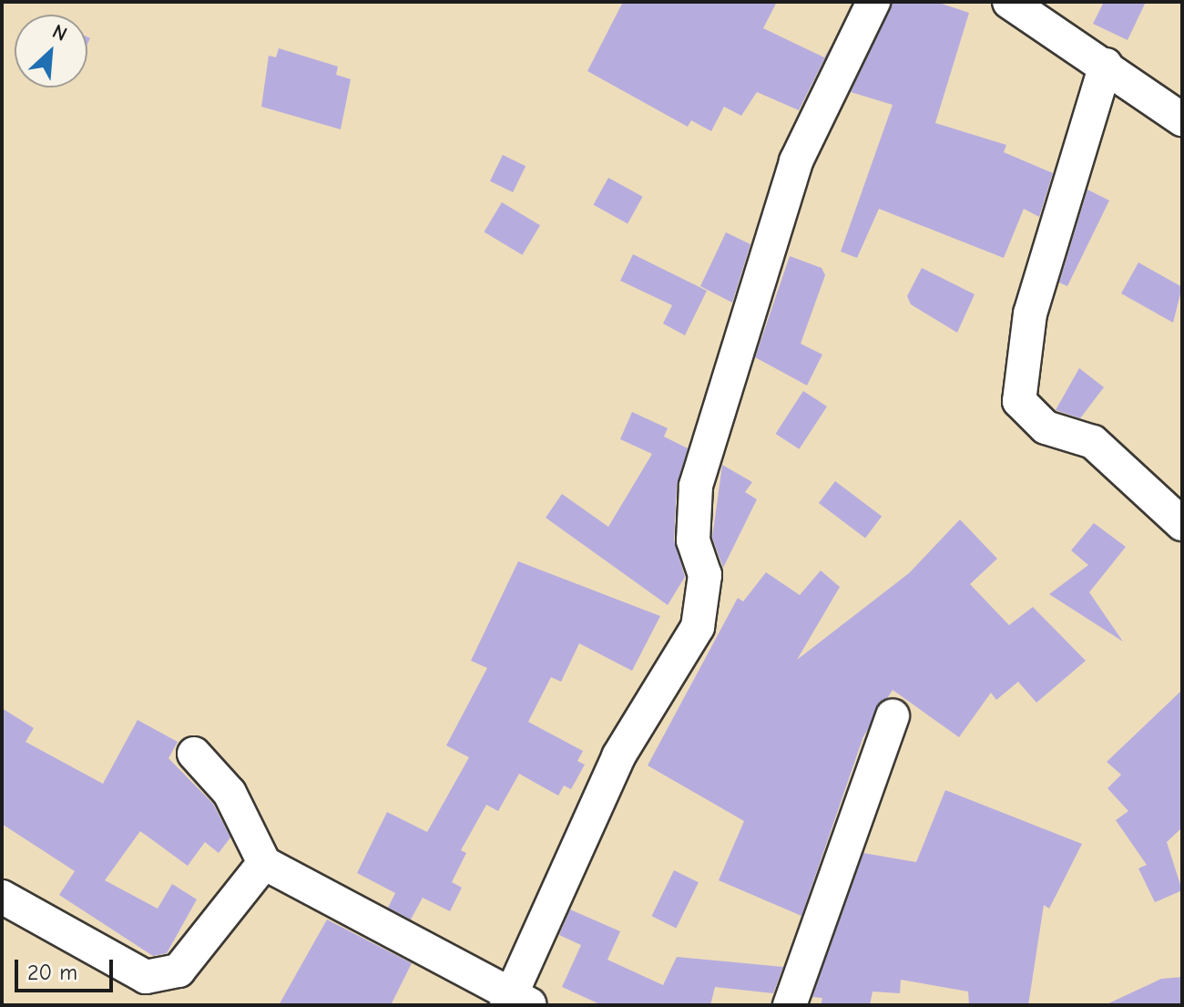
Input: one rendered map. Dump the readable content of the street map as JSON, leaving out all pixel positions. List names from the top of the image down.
{
  "scale_bar": "20 m",
  "north": "top right"
}
